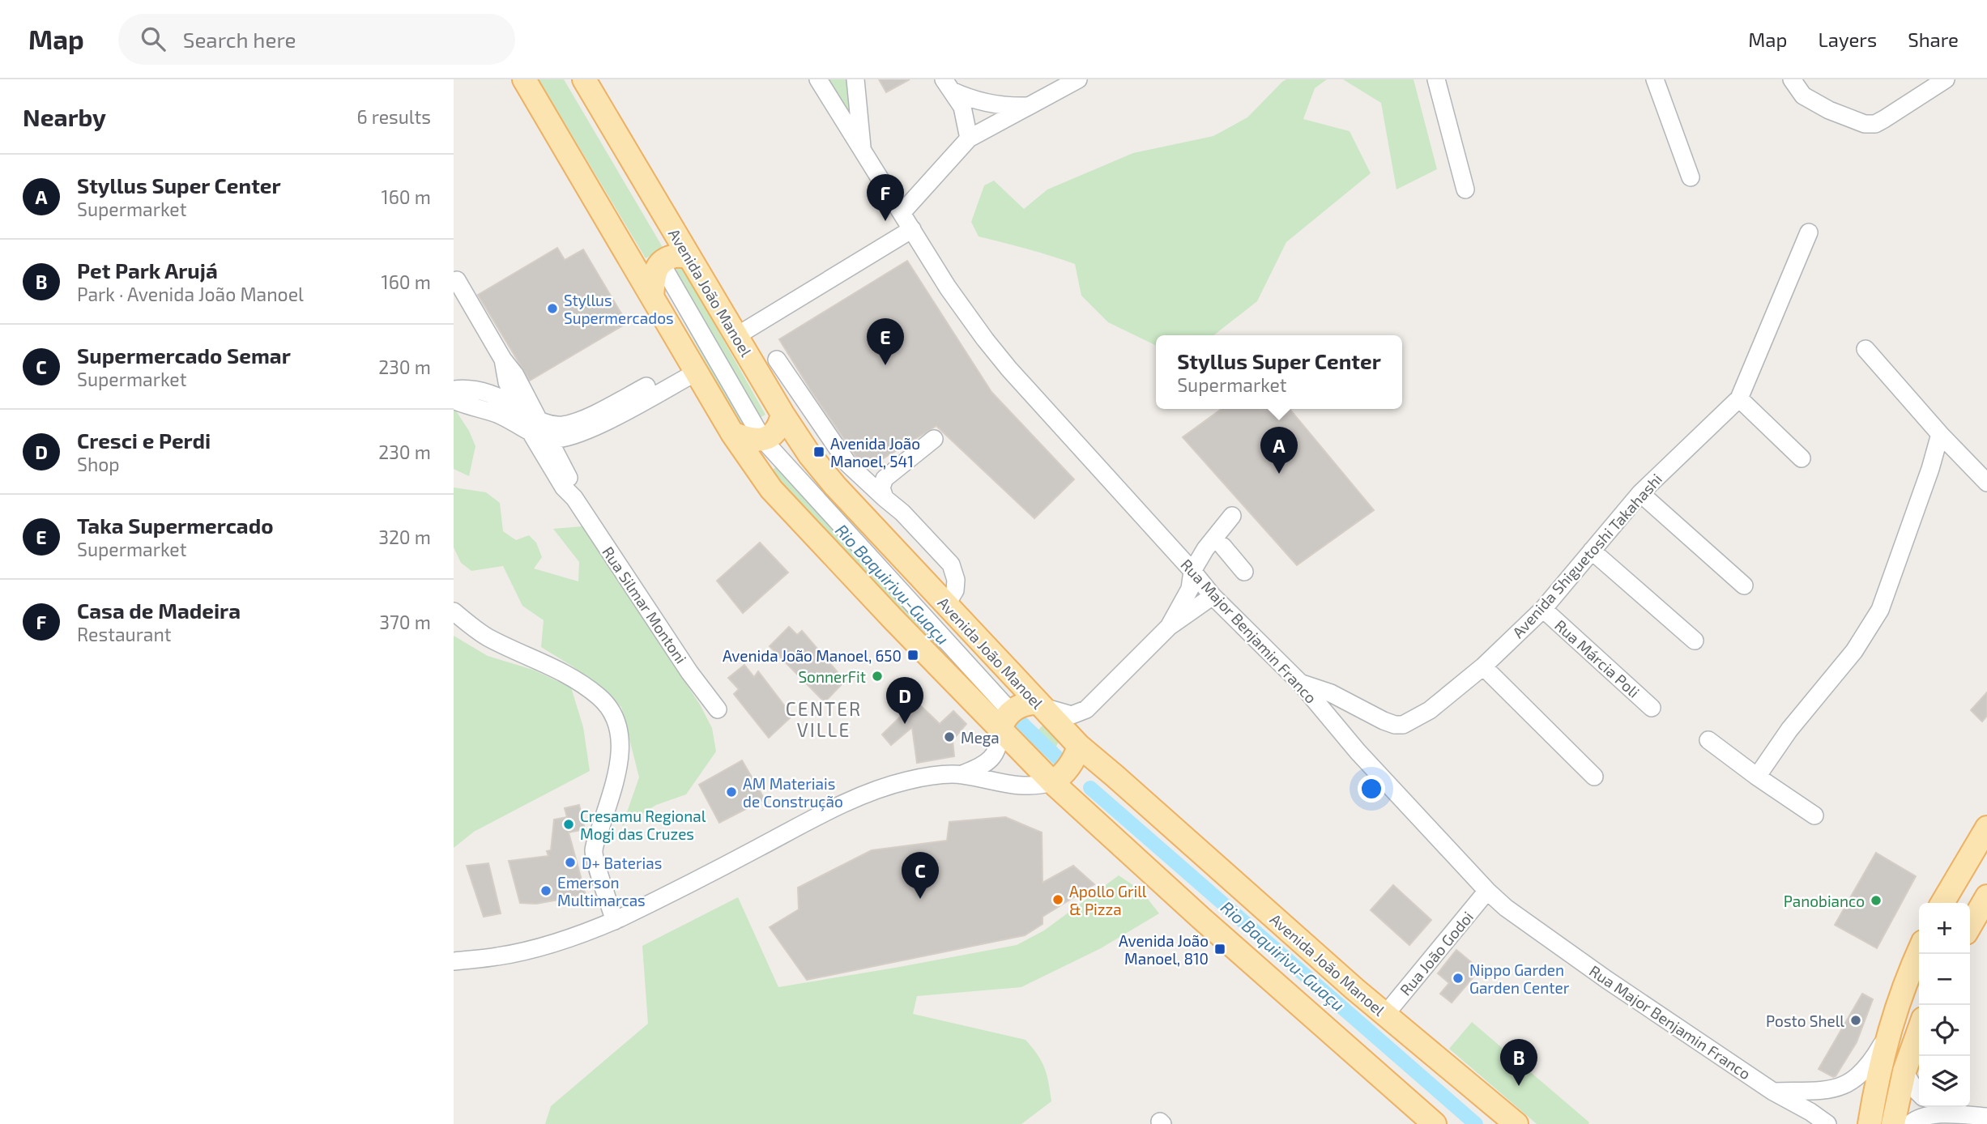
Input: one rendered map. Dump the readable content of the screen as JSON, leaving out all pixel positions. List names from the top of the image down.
{
  "streets": {
    "main road": ["Avenida João Manoel"],
    "street": [
      "Avenida Shiguetoshi Takahashi",
      "Rua Silmar Montoni",
      "Rua Major Benjamin Franco",
      "Rua Márcia Poli",
      "Rua João Godoi"
    ]
  },
  "crossings": [
    ["Avenida João Manoel", "Rua João Godoi"],
    ["Avenida Shiguetoshi Takahashi", "Rua Major Benjamin Franco"],
    ["Avenida Shiguetoshi Takahashi", "Rua Márcia Poli"],
    ["Rua Major Benjamin Franco", "Rua João Godoi"]
  ],
  "districts": ["CENTER VILLE"],
  "water": ["Rio Baquirivu-Guaçu"],
  "places": {
    "other": [
      "Styllus Supermercados",
      "SonnerFit",
      "Mega",
      "AM Materiais de Construção",
      "Cresamu Regional Mogi das Cruzes",
      "D+ Baterias",
      "Emerson Multimarcas",
      "Apollo Grill & Pizza",
      "Panobianco",
      "Nippo Garden Garden Center",
      "Posto Shell"
    ],
    "transit": ["Avenida João Manoel, 541", "Avenida João Manoel, 650", "Avenida João Manoel, 810"]
  },
  "page": {
    "header": "Map",
    "search": "Search here",
    "nav": ["Map", "Layers", "Share"],
    "heading": ["Nearby", "6 results"],
    "list": [
      {
        "mark": "A",
        "name": "Styllus Super Center",
        "note": "Supermarket",
        "value": "160 m"
      },
      {
        "mark": "B",
        "name": "Pet Park Arujá",
        "note": "Park · Avenida João Manoel",
        "value": "160 m"
      },
      {
        "mark": "C",
        "name": "Supermercado Semar",
        "note": "Supermarket",
        "value": "230 m"
      },
      {
        "mark": "D",
        "name": "Cresci e Perdi",
        "note": "Shop",
        "value": "230 m"
      },
      {
        "mark": "E",
        "name": "Taka Supermercado",
        "note": "Supermarket",
        "value": "320 m"
      },
      {
        "mark": "F",
        "name": "Casa de Madeira",
        "note": "Restaurant",
        "value": "370 m"
      }
    ],
    "pins": [
      "F",
      "E",
      "A",
      "D",
      "C",
      "B"
    ],
    "popup": ["Styllus Super Center", "Supermarket"],
    "map_buttons": ["+", "−"]
  }
}
